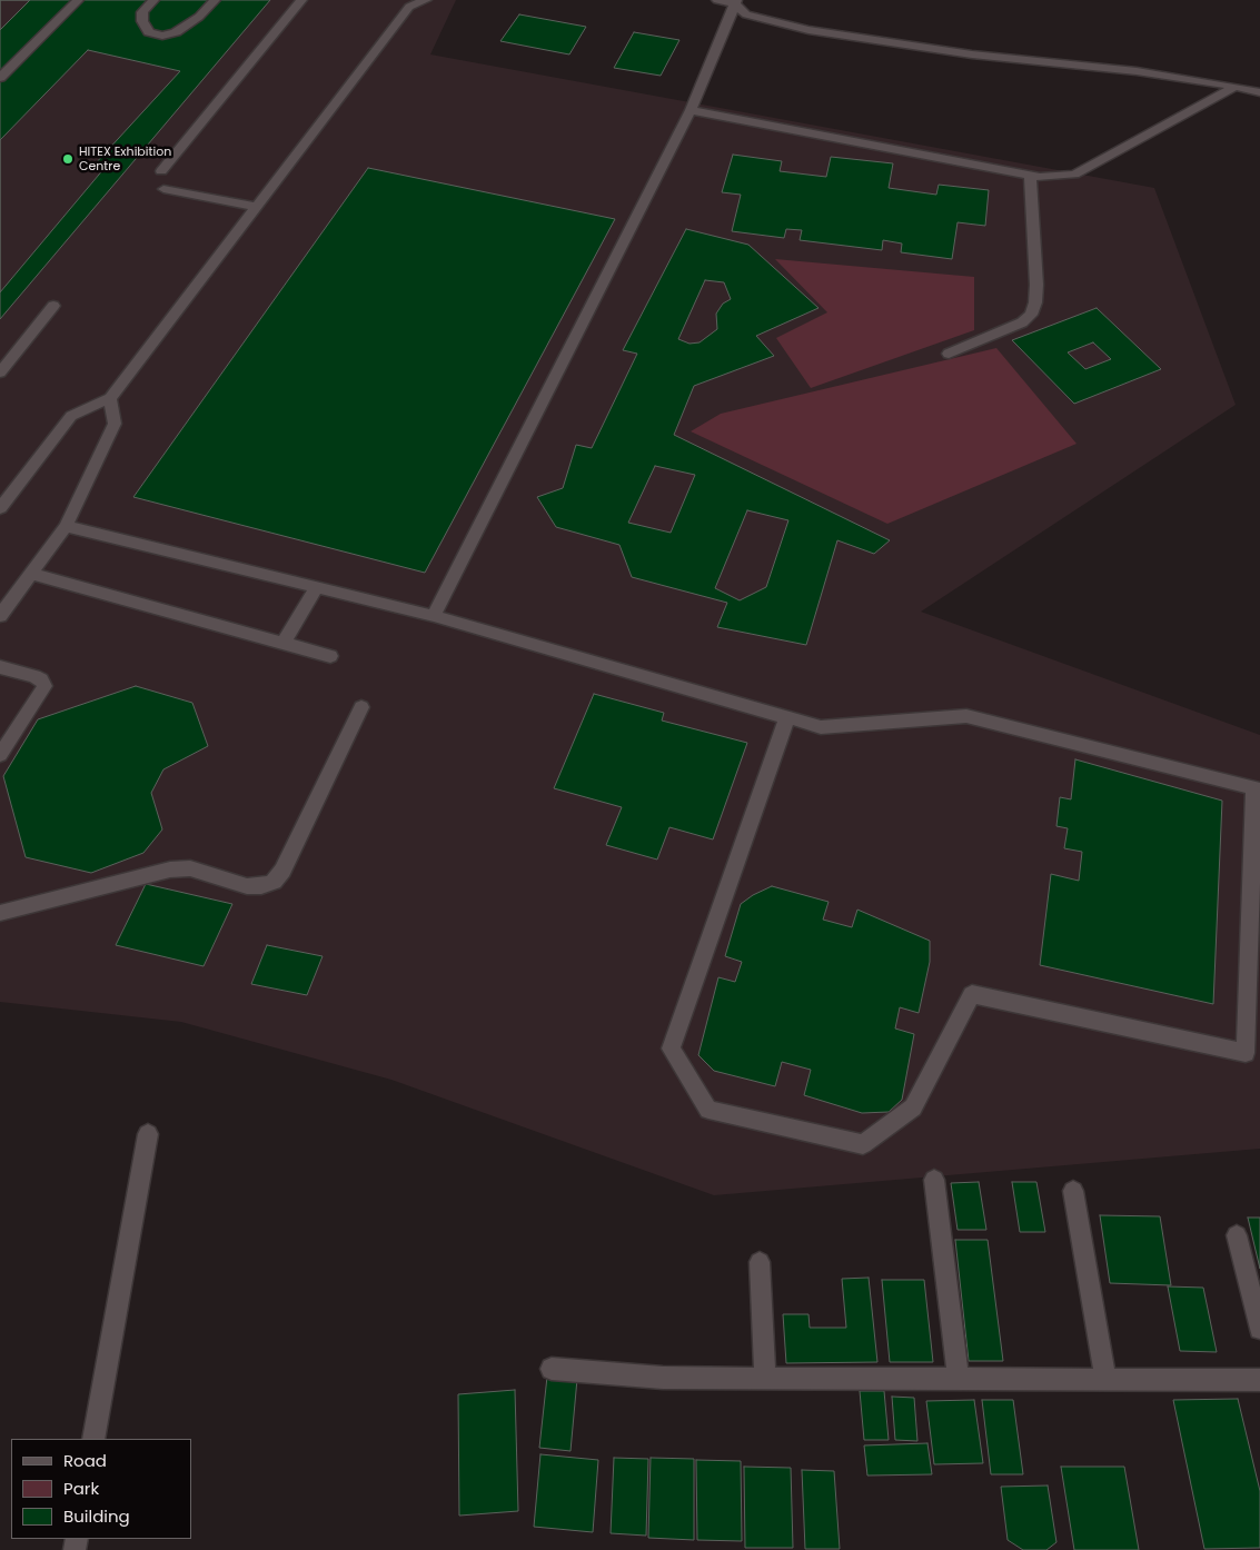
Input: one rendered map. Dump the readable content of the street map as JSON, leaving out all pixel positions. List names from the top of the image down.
{
  "places": ["HITEX Exhibition Centre"],
  "legend": ["Road", "Park", "Building"]
}
